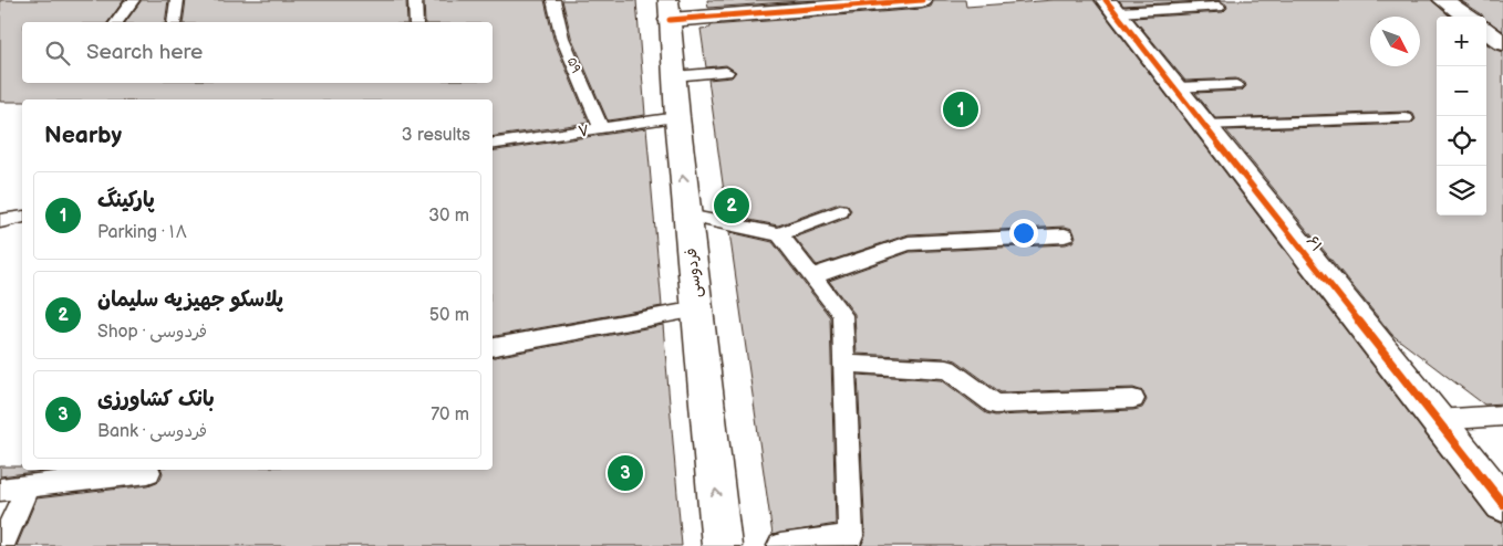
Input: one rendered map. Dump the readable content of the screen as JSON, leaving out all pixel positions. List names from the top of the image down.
{
  "streets": {
    "street": ["۶۱", "فردوسی"],
    "lane": ["۵۹", "۷"]
  },
  "crossings": [
    ["۵۹", "۷"],
    ["۷", "فردوسی"]
  ],
  "one_way": ["فردوسی"],
  "north": "bottom right",
  "page": {
    "map_buttons": ["+", "−"],
    "search": "Search here",
    "pins": ["1", "2", "3"],
    "heading": ["Nearby", "3 results"],
    "list": [
      {
        "mark": "1",
        "name": "پارکینگ",
        "note": "Parking · ۱۸",
        "value": "30 m"
      },
      {
        "mark": "2",
        "name": "پلاسکو جهیزیه سلیمان",
        "note": "Shop · فردوسی",
        "value": "50 m"
      },
      {
        "mark": "3",
        "name": "بانک کشاورزی",
        "note": "Bank · فردوسی",
        "value": "70 m"
      }
    ]
  }
}
